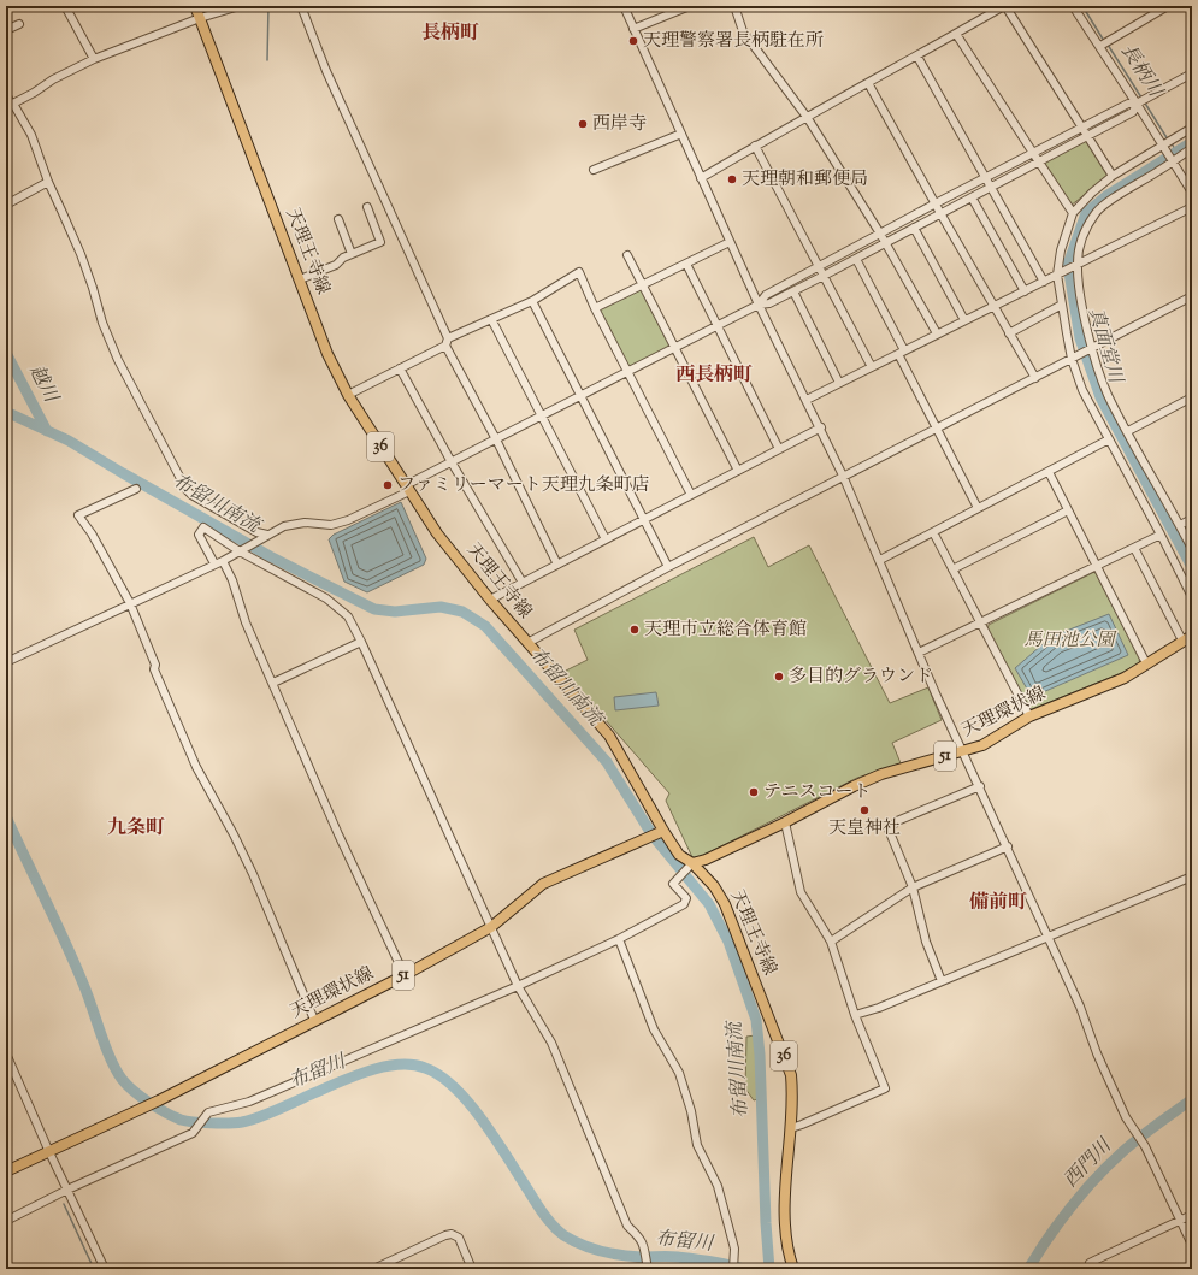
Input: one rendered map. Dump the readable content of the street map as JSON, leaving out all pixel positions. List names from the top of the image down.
{
  "streets": {
    "main road": [
      "天理王寺線",
      "36",
      "天理環状線",
      "51"
    ]
  },
  "crossings": [
    ["天理王寺線", "天理環状線"]
  ],
  "districts": [
    "長柄町",
    "西長柄町",
    "九条町",
    "備前町"
  ],
  "water": [
    "長柄川",
    "真面堂川",
    "越川",
    "布留川南流",
    "布留川",
    "西門川"
  ],
  "parks": ["馬田池公園"],
  "places": [
    "天理警察署長柄駐在所",
    "西岸寺",
    "天理朝和郵便局",
    "ファミリーマート天理九条町店",
    "天理市立総合体育館",
    "多目的グラウンド",
    "テニスコート",
    "天皇神社"
  ]
}
